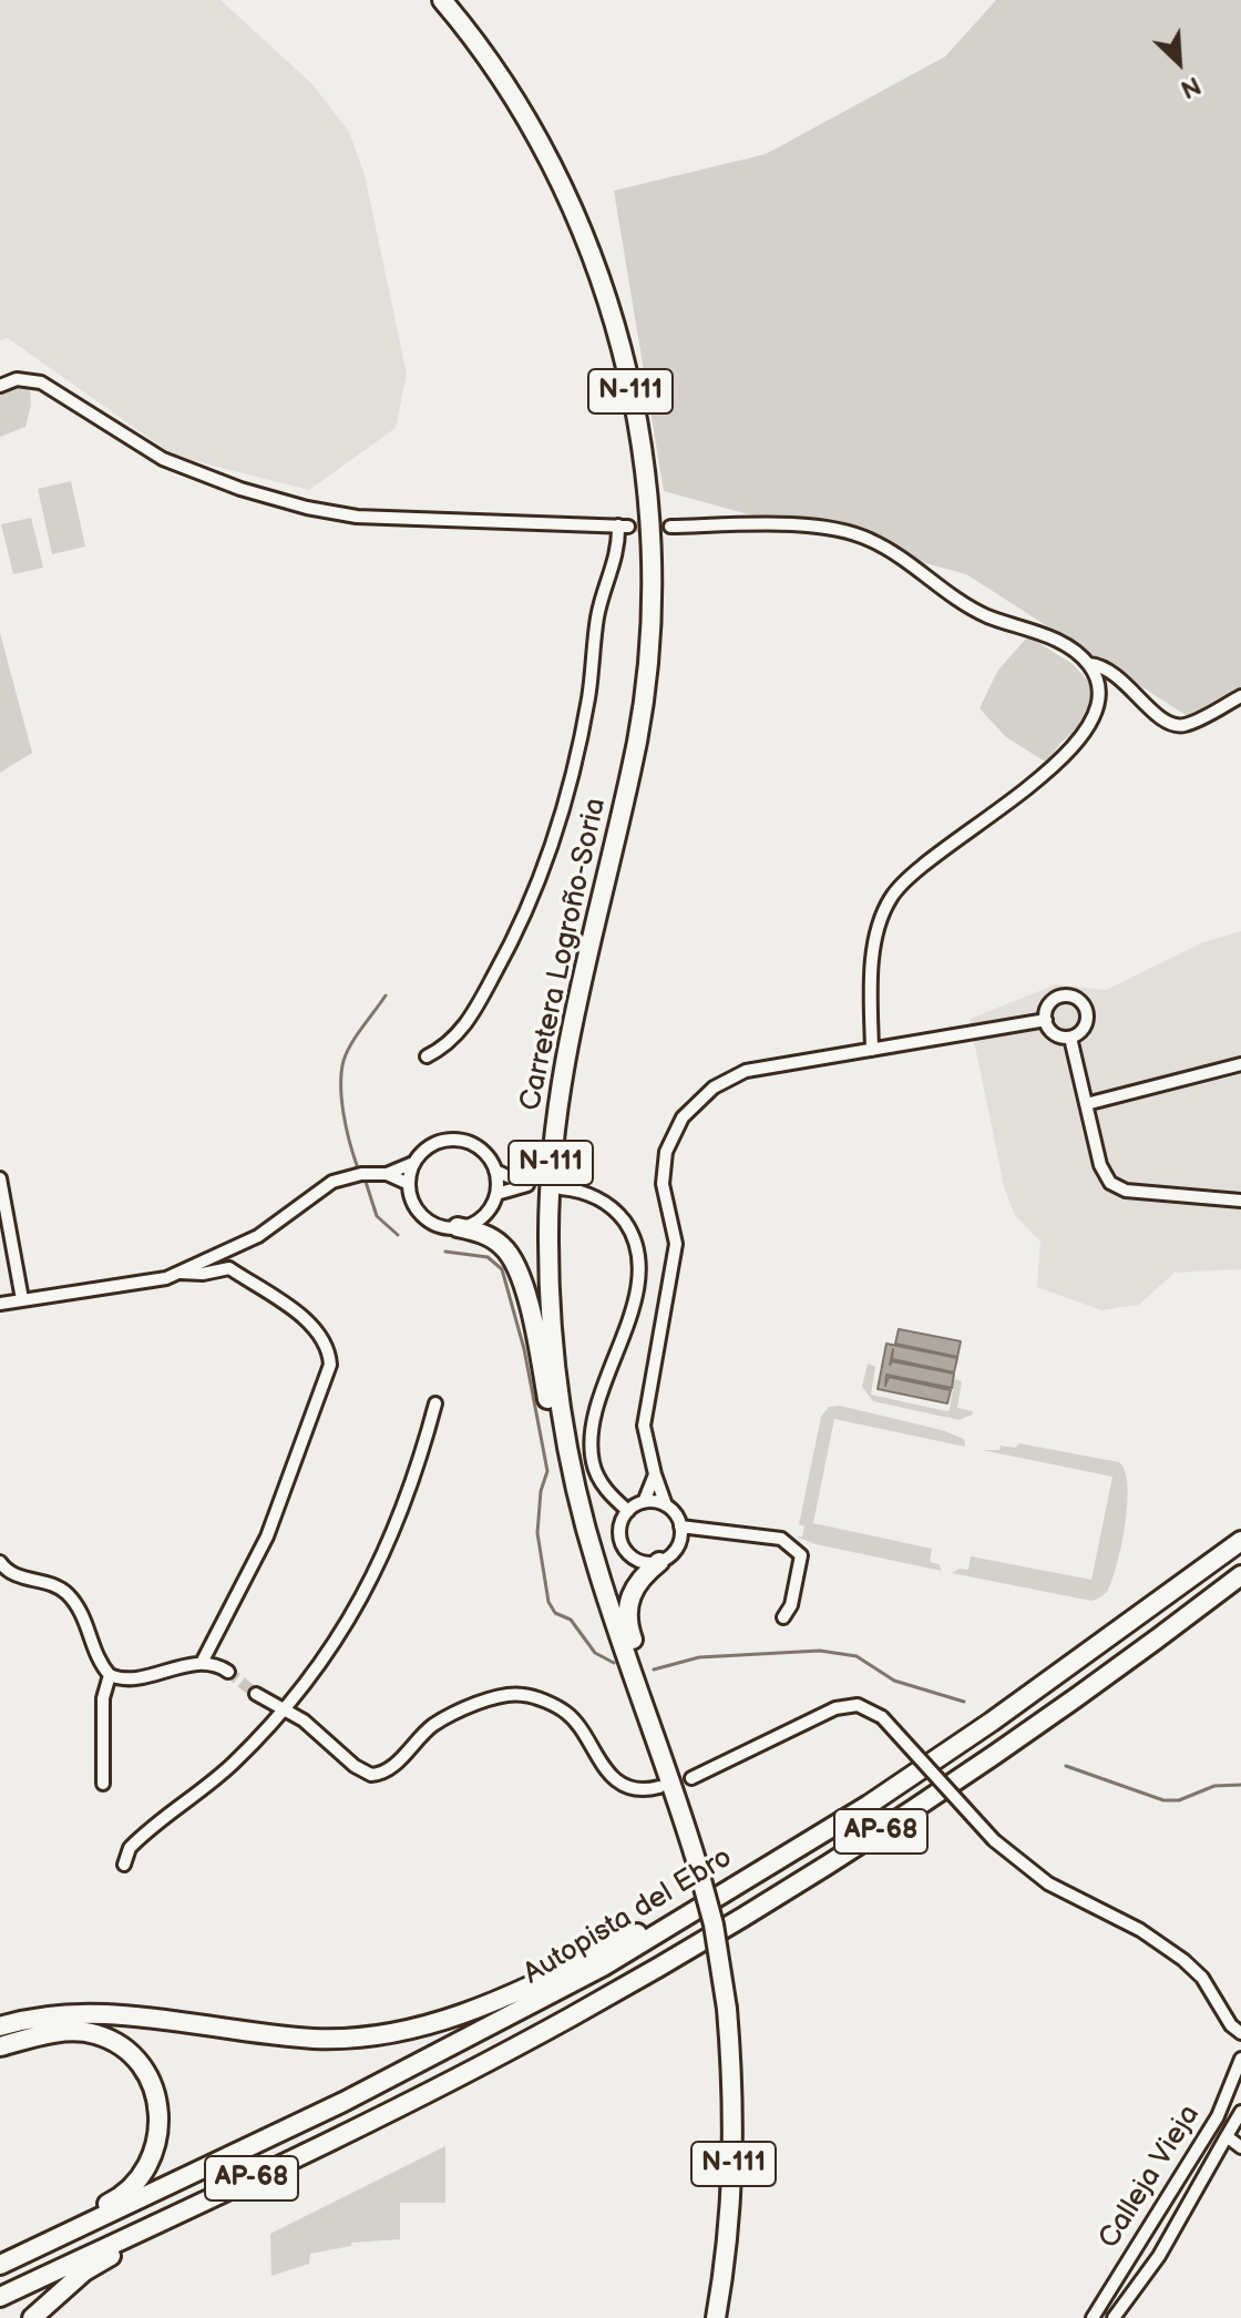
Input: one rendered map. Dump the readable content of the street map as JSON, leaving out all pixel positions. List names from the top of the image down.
{
  "streets": {
    "highway": [
      "N-111",
      "Carretera Logroño-Soria",
      "AP-68",
      "Autopista del Ebro"
    ],
    "street": ["Calleja Vieja"]
  },
  "north": "bottom right"
}
